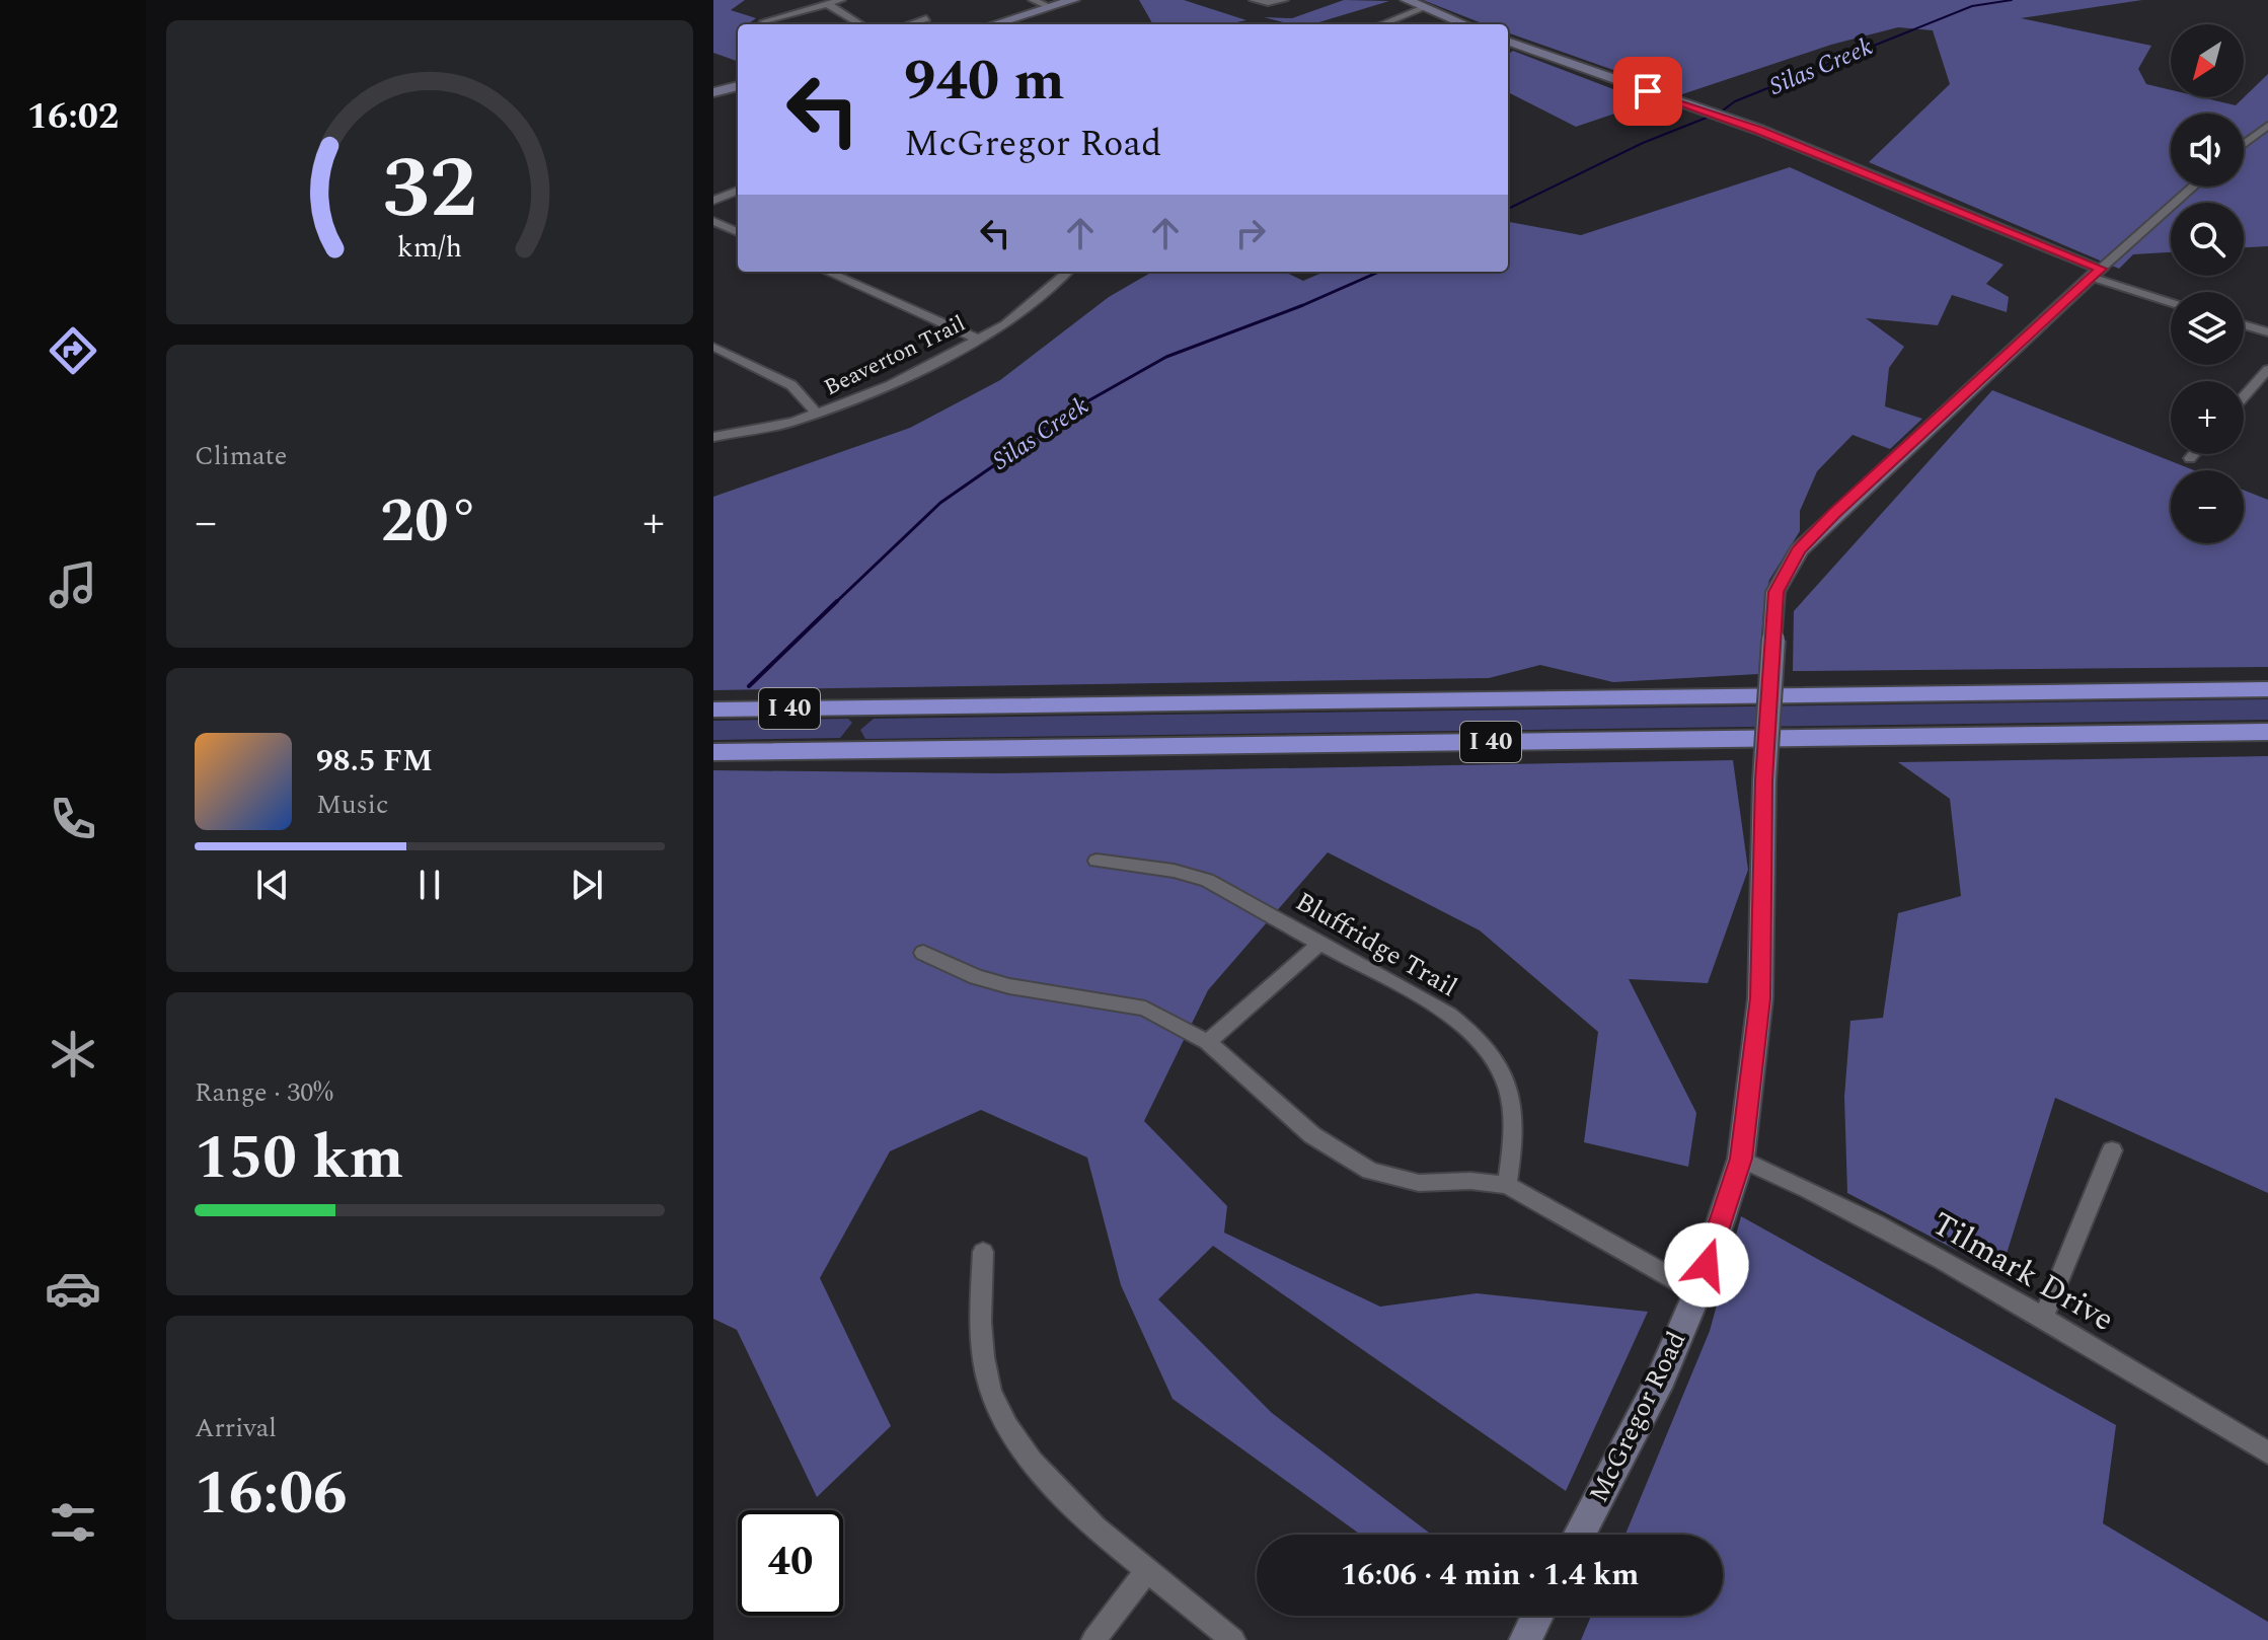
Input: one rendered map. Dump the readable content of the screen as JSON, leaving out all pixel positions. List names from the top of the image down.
{
  "streets": {
    "highway": ["I 40"],
    "street": [
      "Beaverton Trail",
      "Bluffridge Trail",
      "Tilmark Drive",
      "McGregor Road"
    ]
  },
  "crossings": [
    ["Tilmark Drive", "McGregor Road"]
  ],
  "water": ["Silas Creek"],
  "north": "bottom left",
  "page": {
    "tabs": "16:02",
    "map_buttons": ["+", "−"],
    "turn": ["940 m", "McGregor Road"],
    "tile": [
      "Climate",
      ["Range · 30%", "150 km"],
      ["Arrival", "16:06"]
    ],
    "heat": ["−", "20°", "+"],
    "song": ["98.5 FM", "Music"],
    "limit": "40",
    "trip": "16:06 · 4 min · 1.4 km",
    "gauge": ["32", "km/h"]
  }
}
